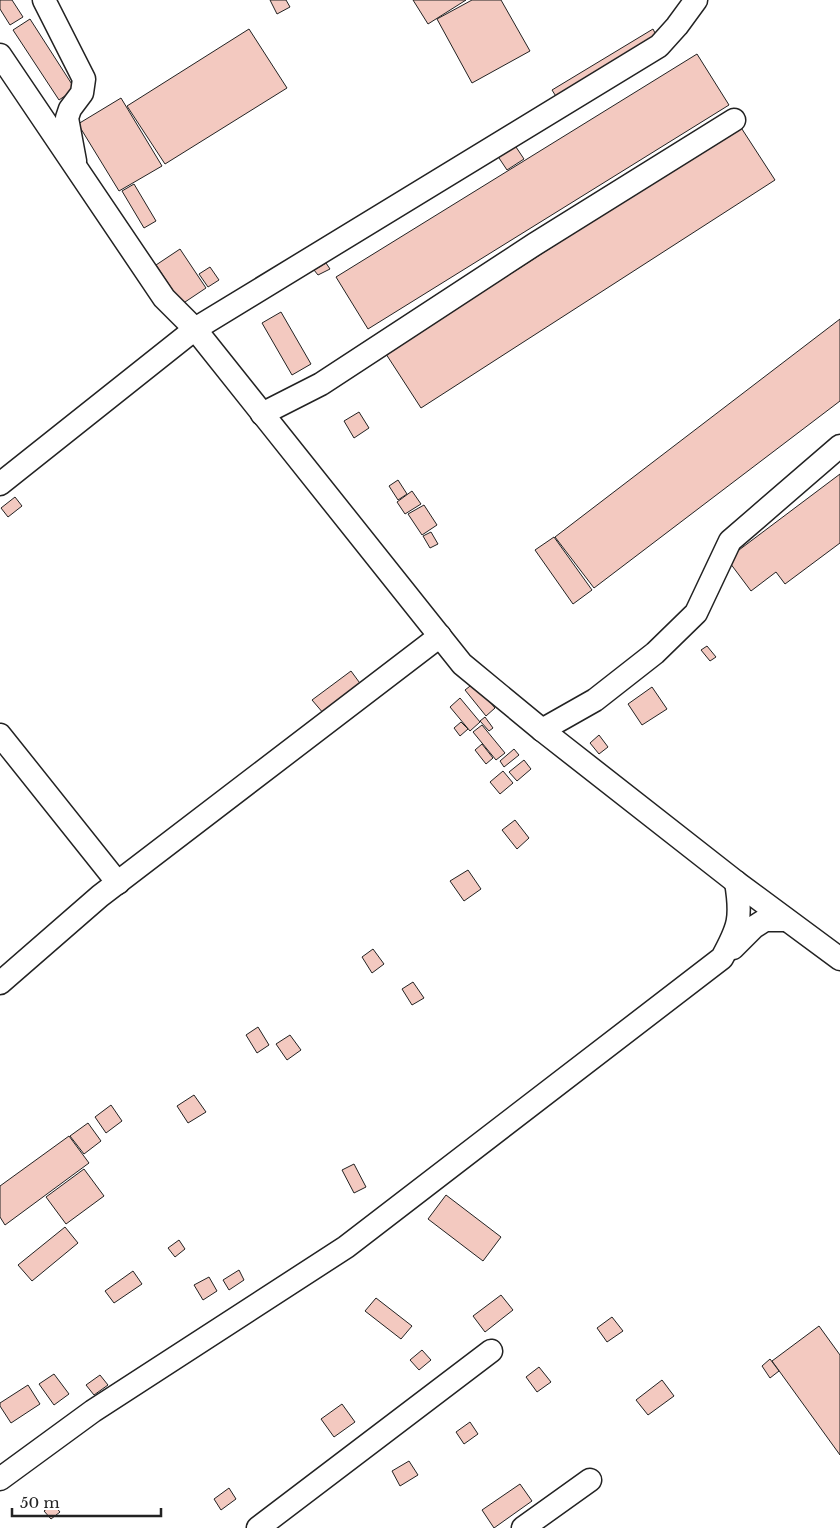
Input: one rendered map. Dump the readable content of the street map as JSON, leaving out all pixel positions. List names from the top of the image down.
{
  "scale_bar": "50 m"
}
